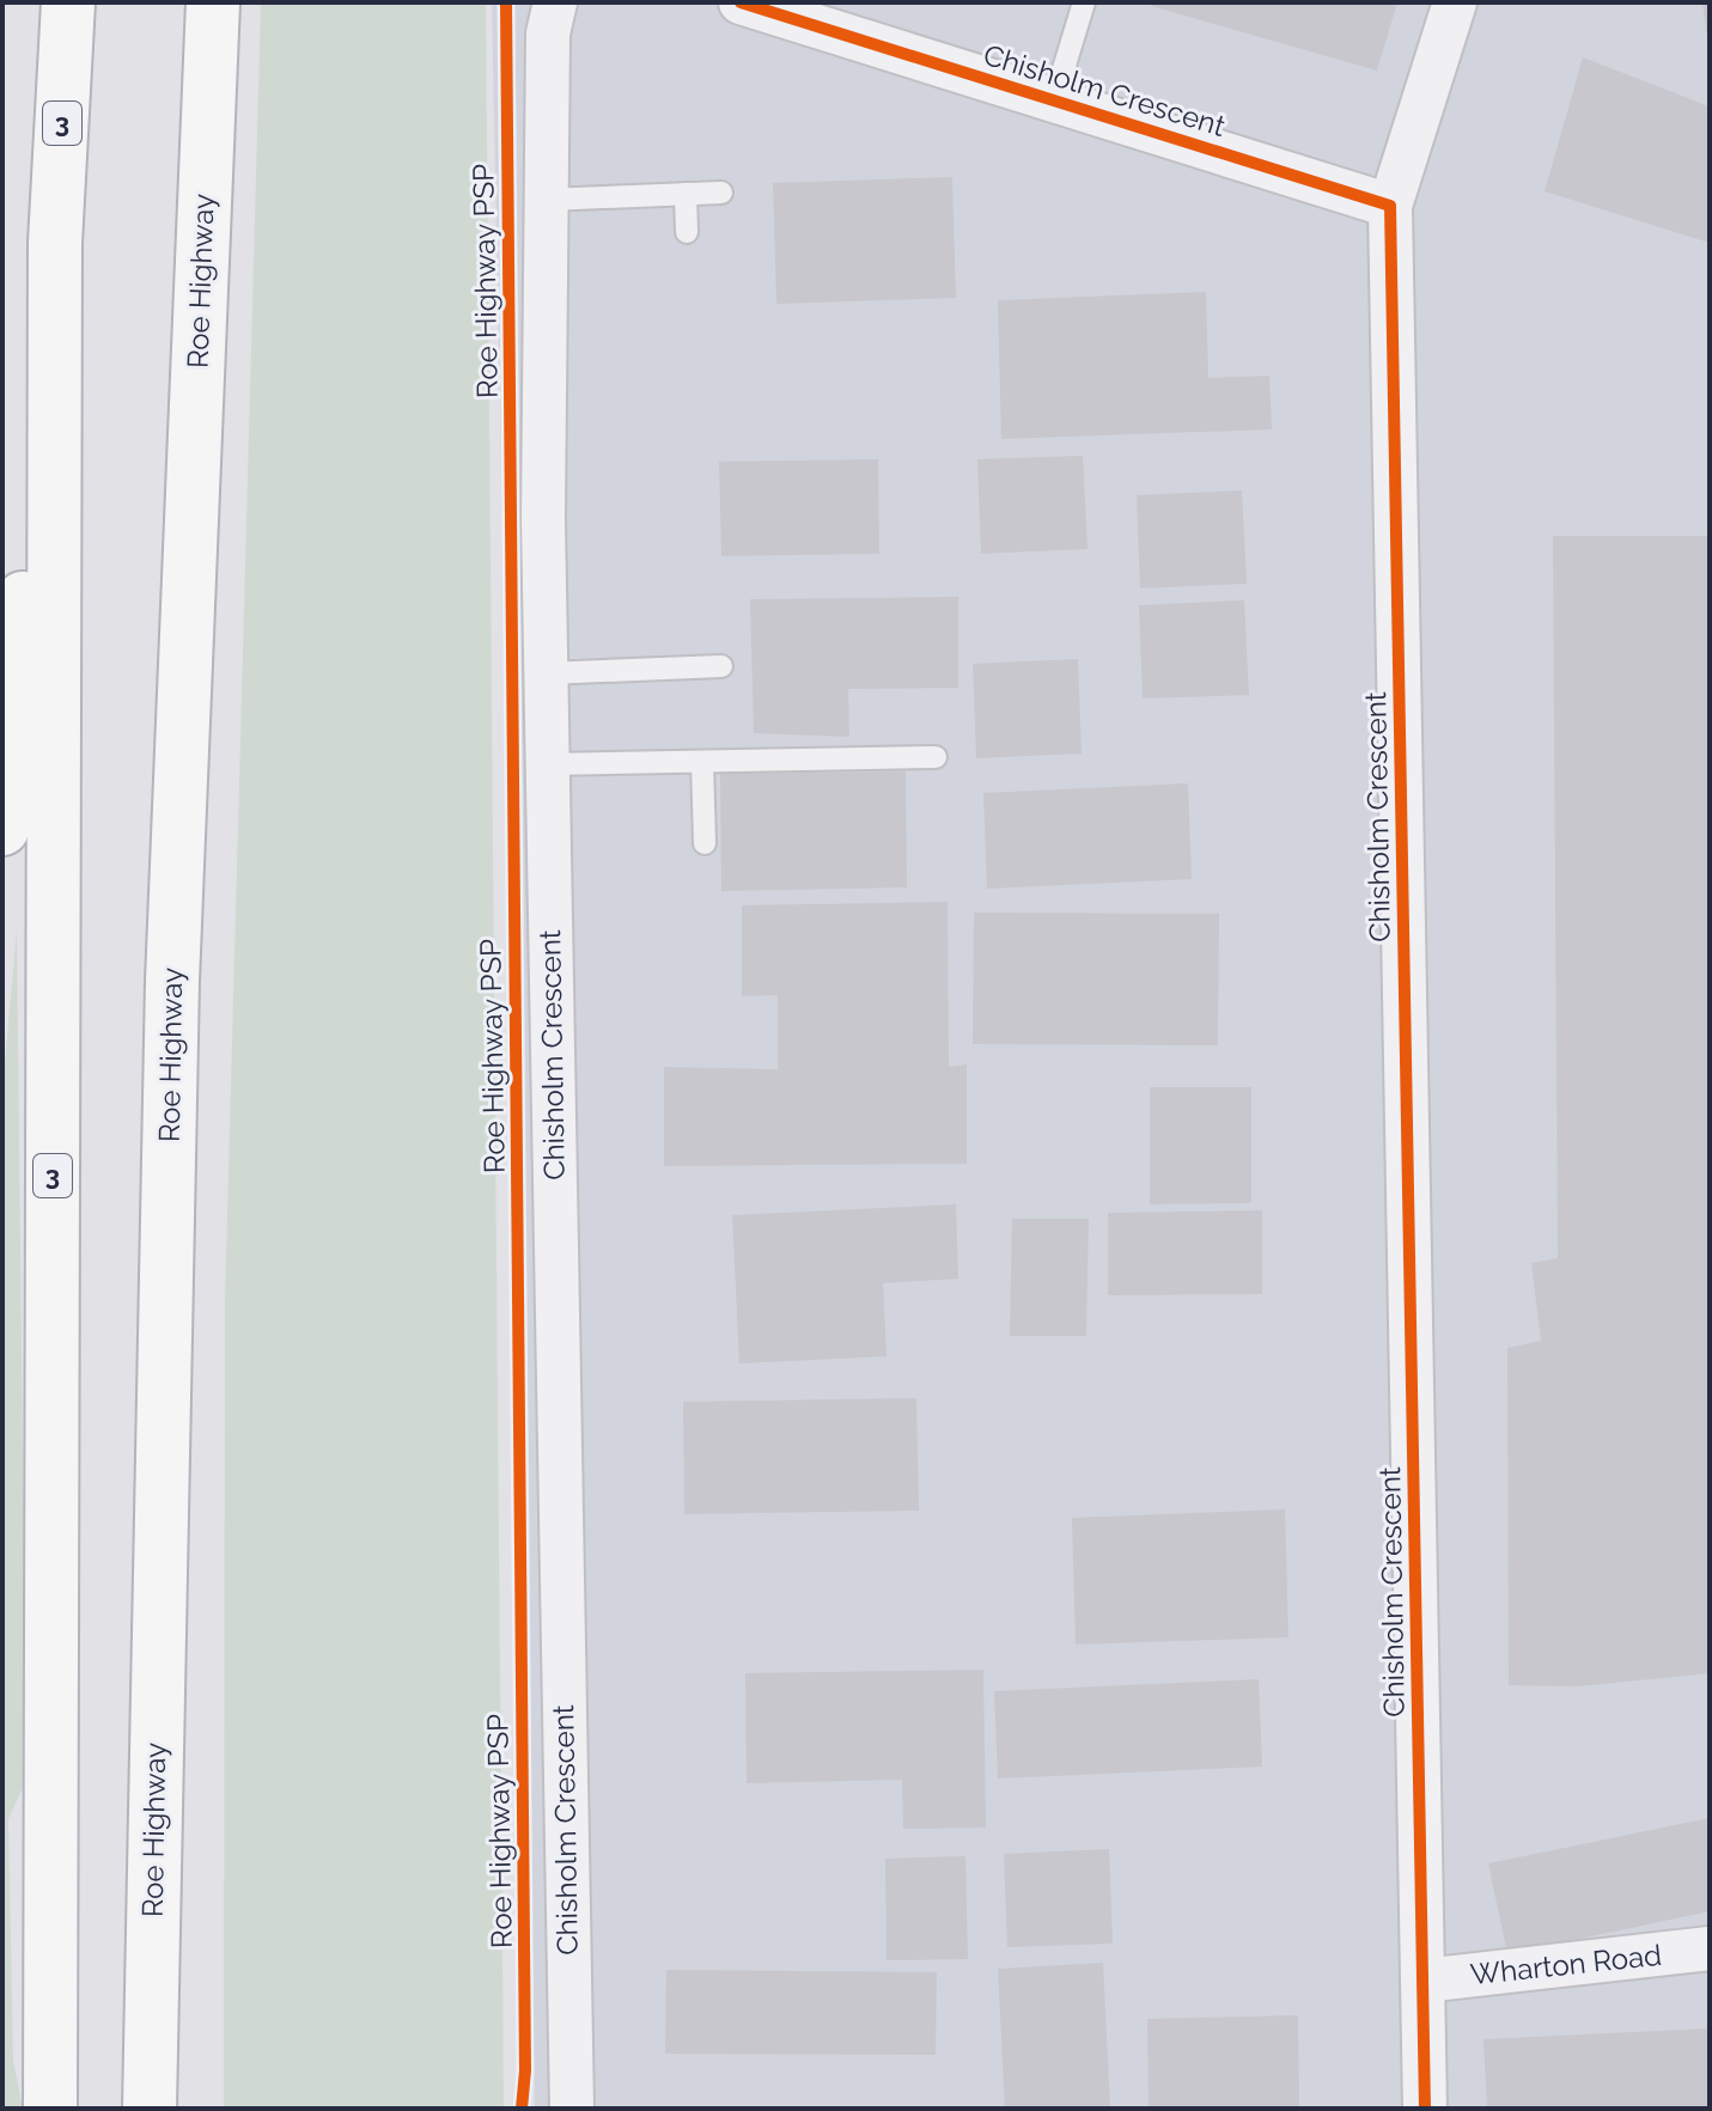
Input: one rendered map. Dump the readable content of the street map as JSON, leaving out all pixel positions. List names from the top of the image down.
{
  "streets": {
    "highway": ["3", "Roe Highway"],
    "street": ["Chisholm Crescent", "Wharton Road"],
    "cycle path": ["Roe Highway PSP"]
  },
  "crossings": [
    ["Chisholm Crescent", "Wharton Road"]
  ]
}
